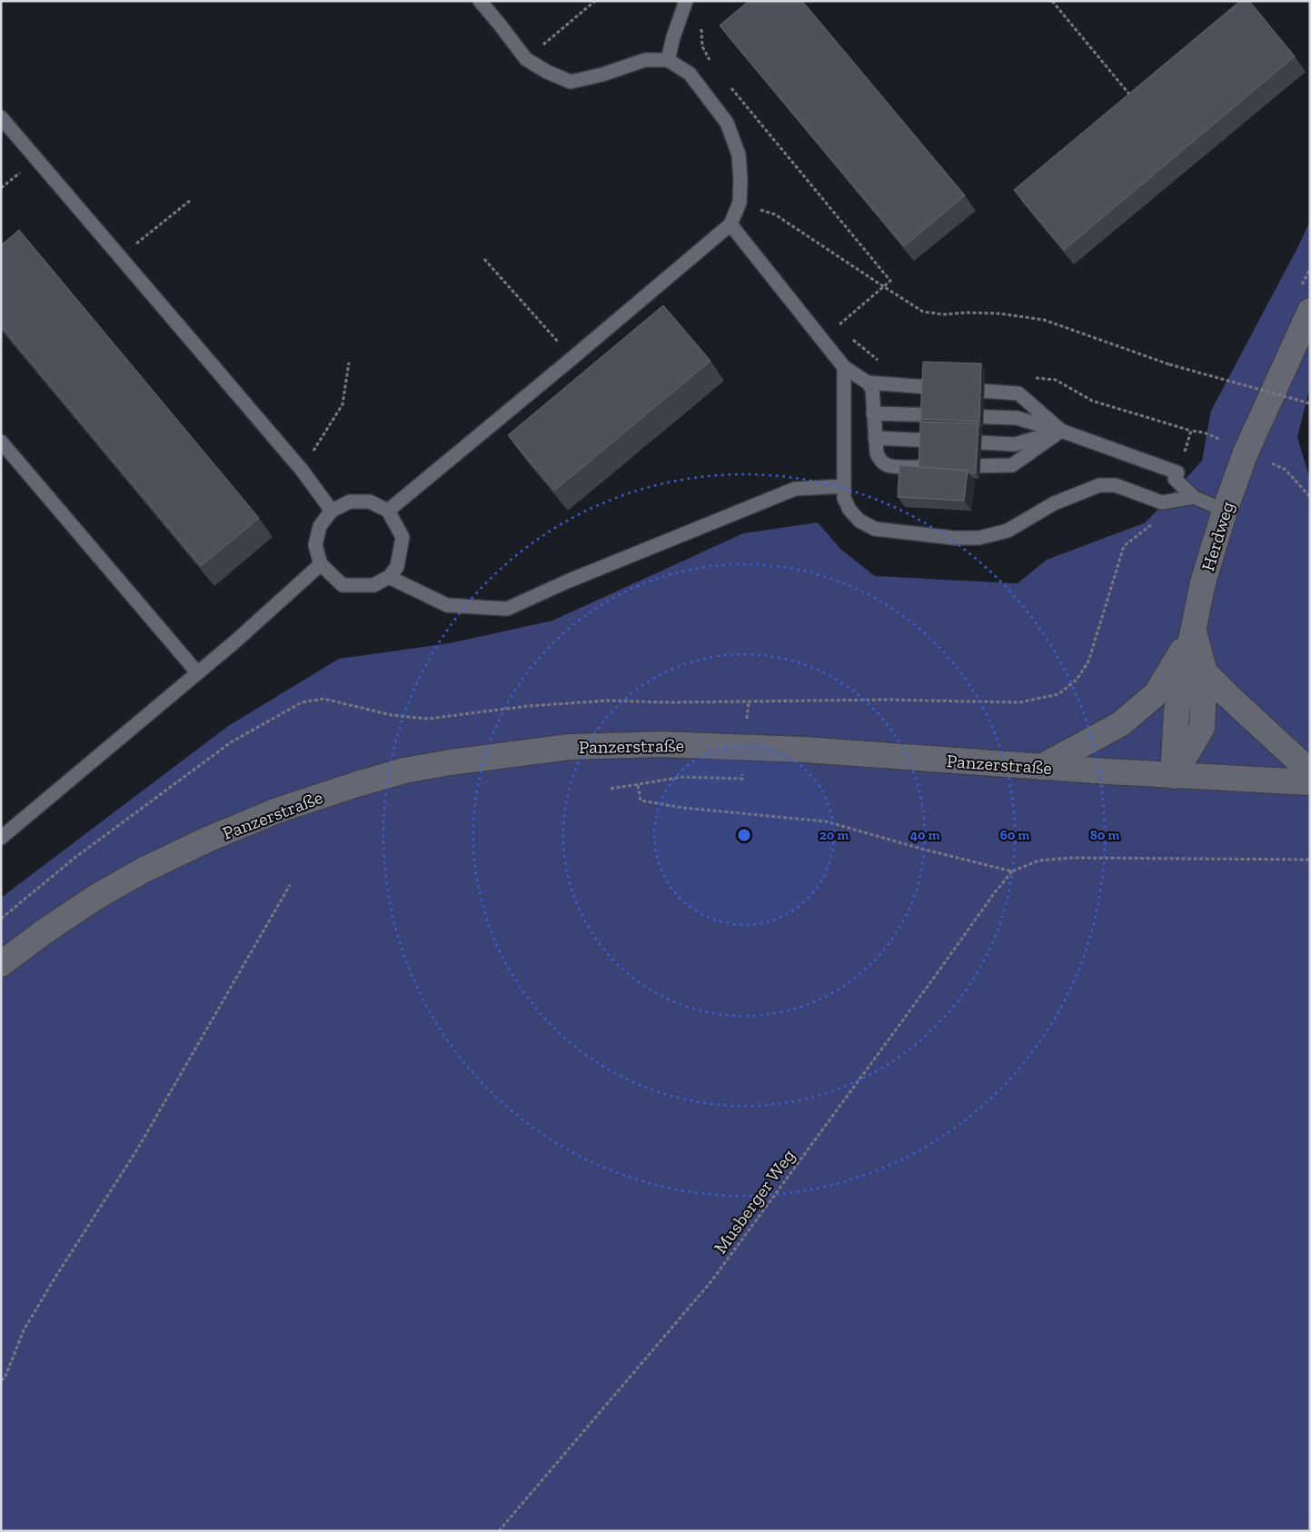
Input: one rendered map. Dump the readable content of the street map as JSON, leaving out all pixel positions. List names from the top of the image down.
{
  "streets": {
    "main road": ["Herdweg", "Panzerstraße"],
    "path": ["Musberger Weg"]
  },
  "crossings": [
    ["Herdweg", "Panzerstraße"]
  ],
  "rings": [
    "20 m",
    "40 m",
    "60 m",
    "80 m"
  ]
}
